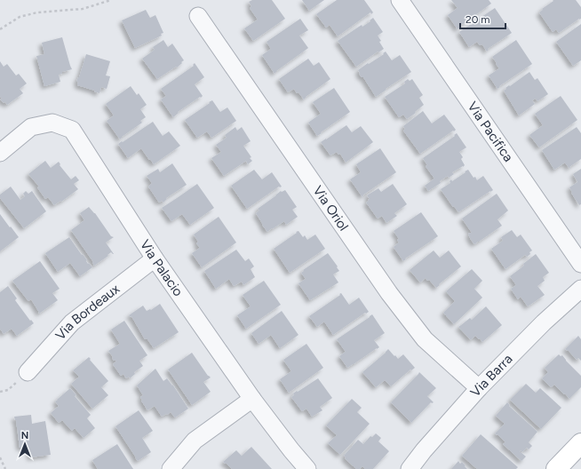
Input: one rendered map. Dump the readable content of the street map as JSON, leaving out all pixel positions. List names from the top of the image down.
{
  "streets": {
    "street": [
      "Via Pacifica",
      "Via Oriol",
      "Via Palacio",
      "Via Bordeaux",
      "Via Barra"
    ]
  },
  "crossings": [
    ["Via Oriol", "Via Barra"],
    ["Via Palacio", "Via Bordeaux"]
  ],
  "scale_bar": "20 m",
  "north": "top"
}
